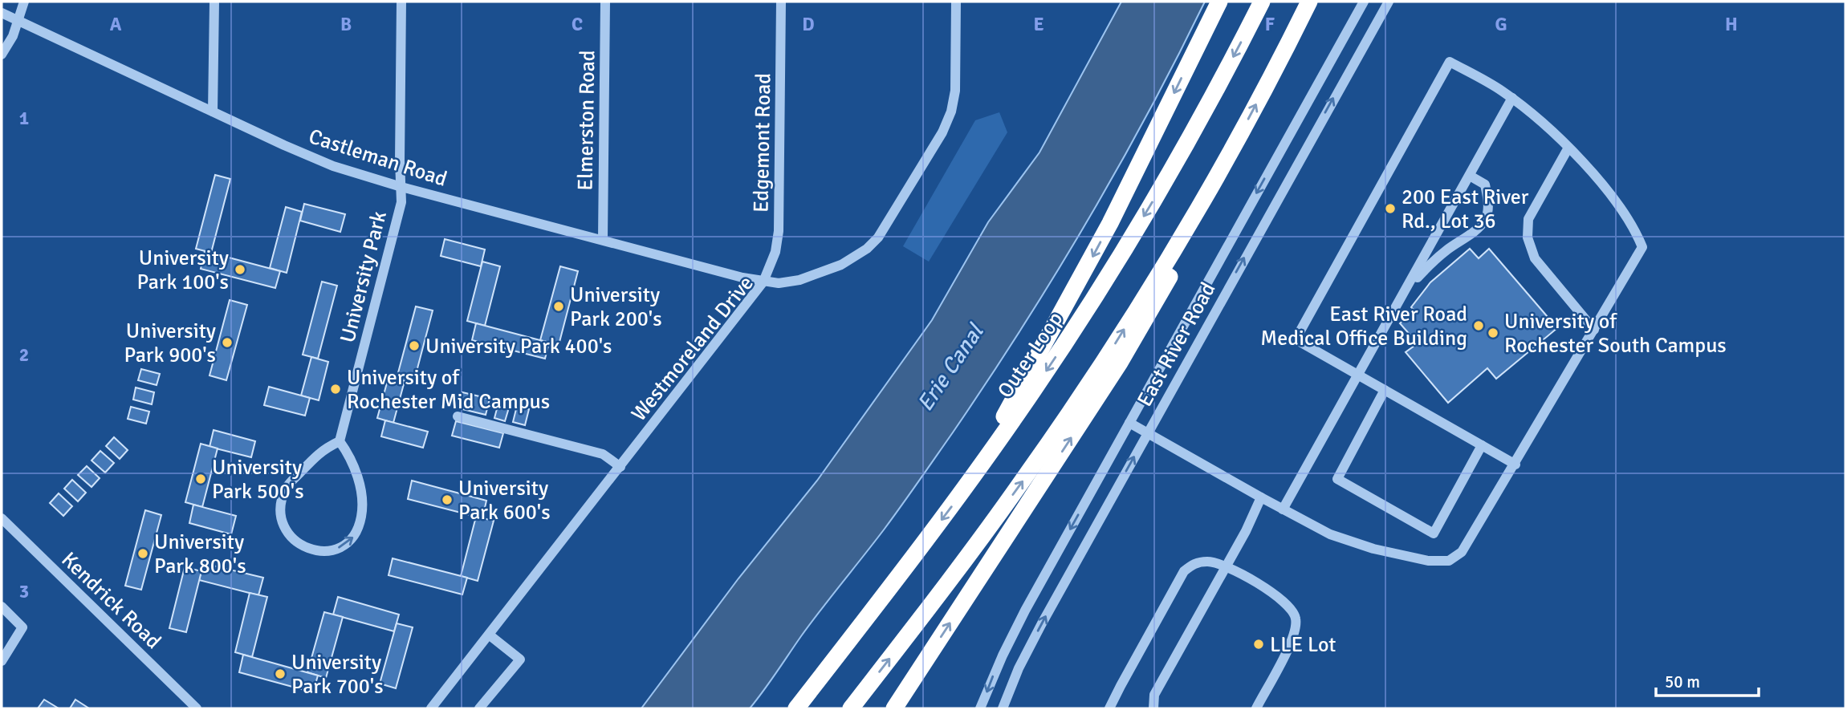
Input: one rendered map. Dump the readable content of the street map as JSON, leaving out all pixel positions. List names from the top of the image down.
{
  "streets": {
    "highway": ["Outer Loop"],
    "street": [
      "Elmerston Road",
      "Edgemont Road",
      "Castleman Road",
      "University Park",
      "East River Road",
      "Westmoreland Drive",
      "Kendrick Road"
    ]
  },
  "crossings": [
    ["Elmerston Road", "Castleman Road"],
    ["Edgemont Road", "Castleman Road"],
    ["Edgemont Road", "Westmoreland Drive"],
    ["Castleman Road", "University Park"],
    ["Castleman Road", "Westmoreland Drive"]
  ],
  "water": ["Erie Canal"],
  "places": [
    "200 East River Rd., Lot 36",
    "University Park 100's",
    "University Park 200's",
    "East River Road Medical Office Building",
    "University of Rochester South Campus",
    "University Park 900's",
    "University Park 400's",
    "University of Rochester Mid Campus",
    "University Park 500's",
    "University Park 600's",
    "University Park 800's",
    "LLE Lot",
    "University Park 700's"
  ],
  "scale_bar": "50 m",
  "grid": {
    "columns": [
      "A",
      "B",
      "C",
      "D",
      "E",
      "F",
      "G",
      "H"
    ],
    "rows": ["1", "2", "3"]
  }
}
